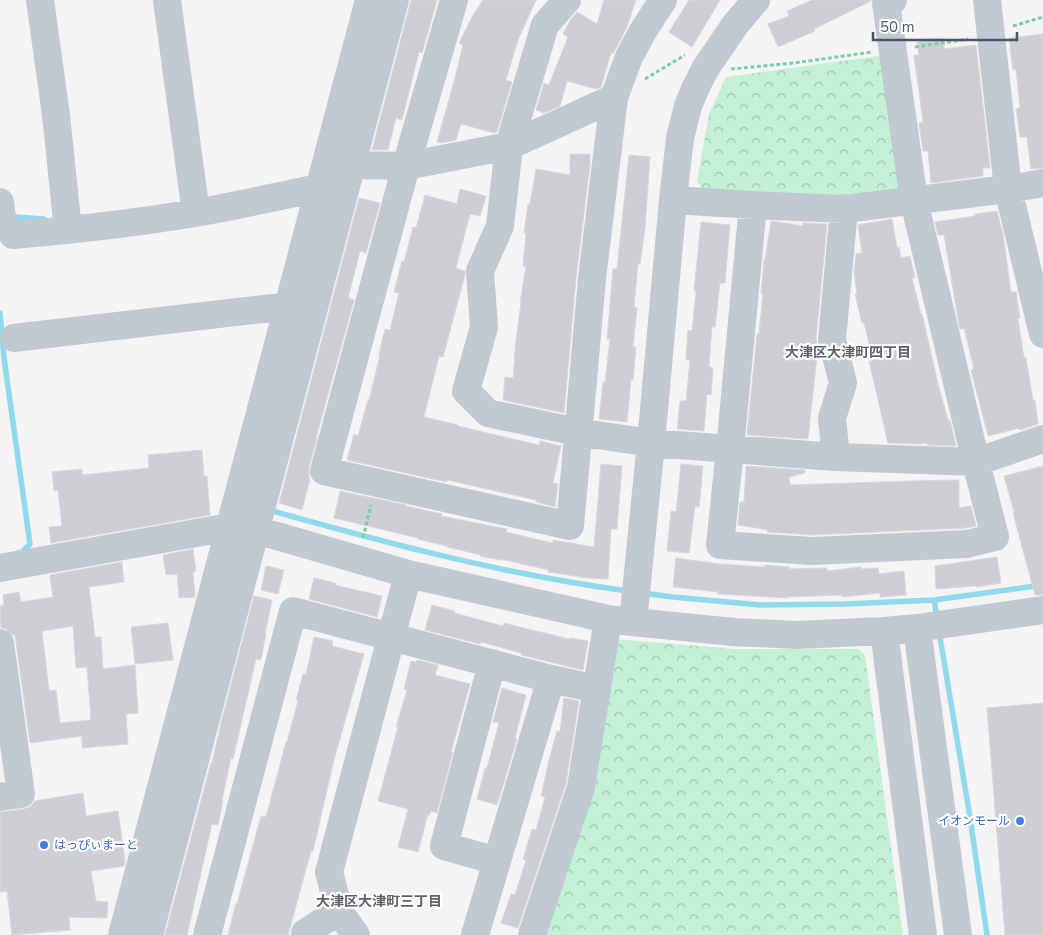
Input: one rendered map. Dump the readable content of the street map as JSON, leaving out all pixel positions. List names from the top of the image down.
{
  "districts": ["大津区大津町四丁目", "大津区大津町三丁目"],
  "places": ["イオンモール", "はっぴぃまーと"],
  "scale_bar": "50 m"
}
